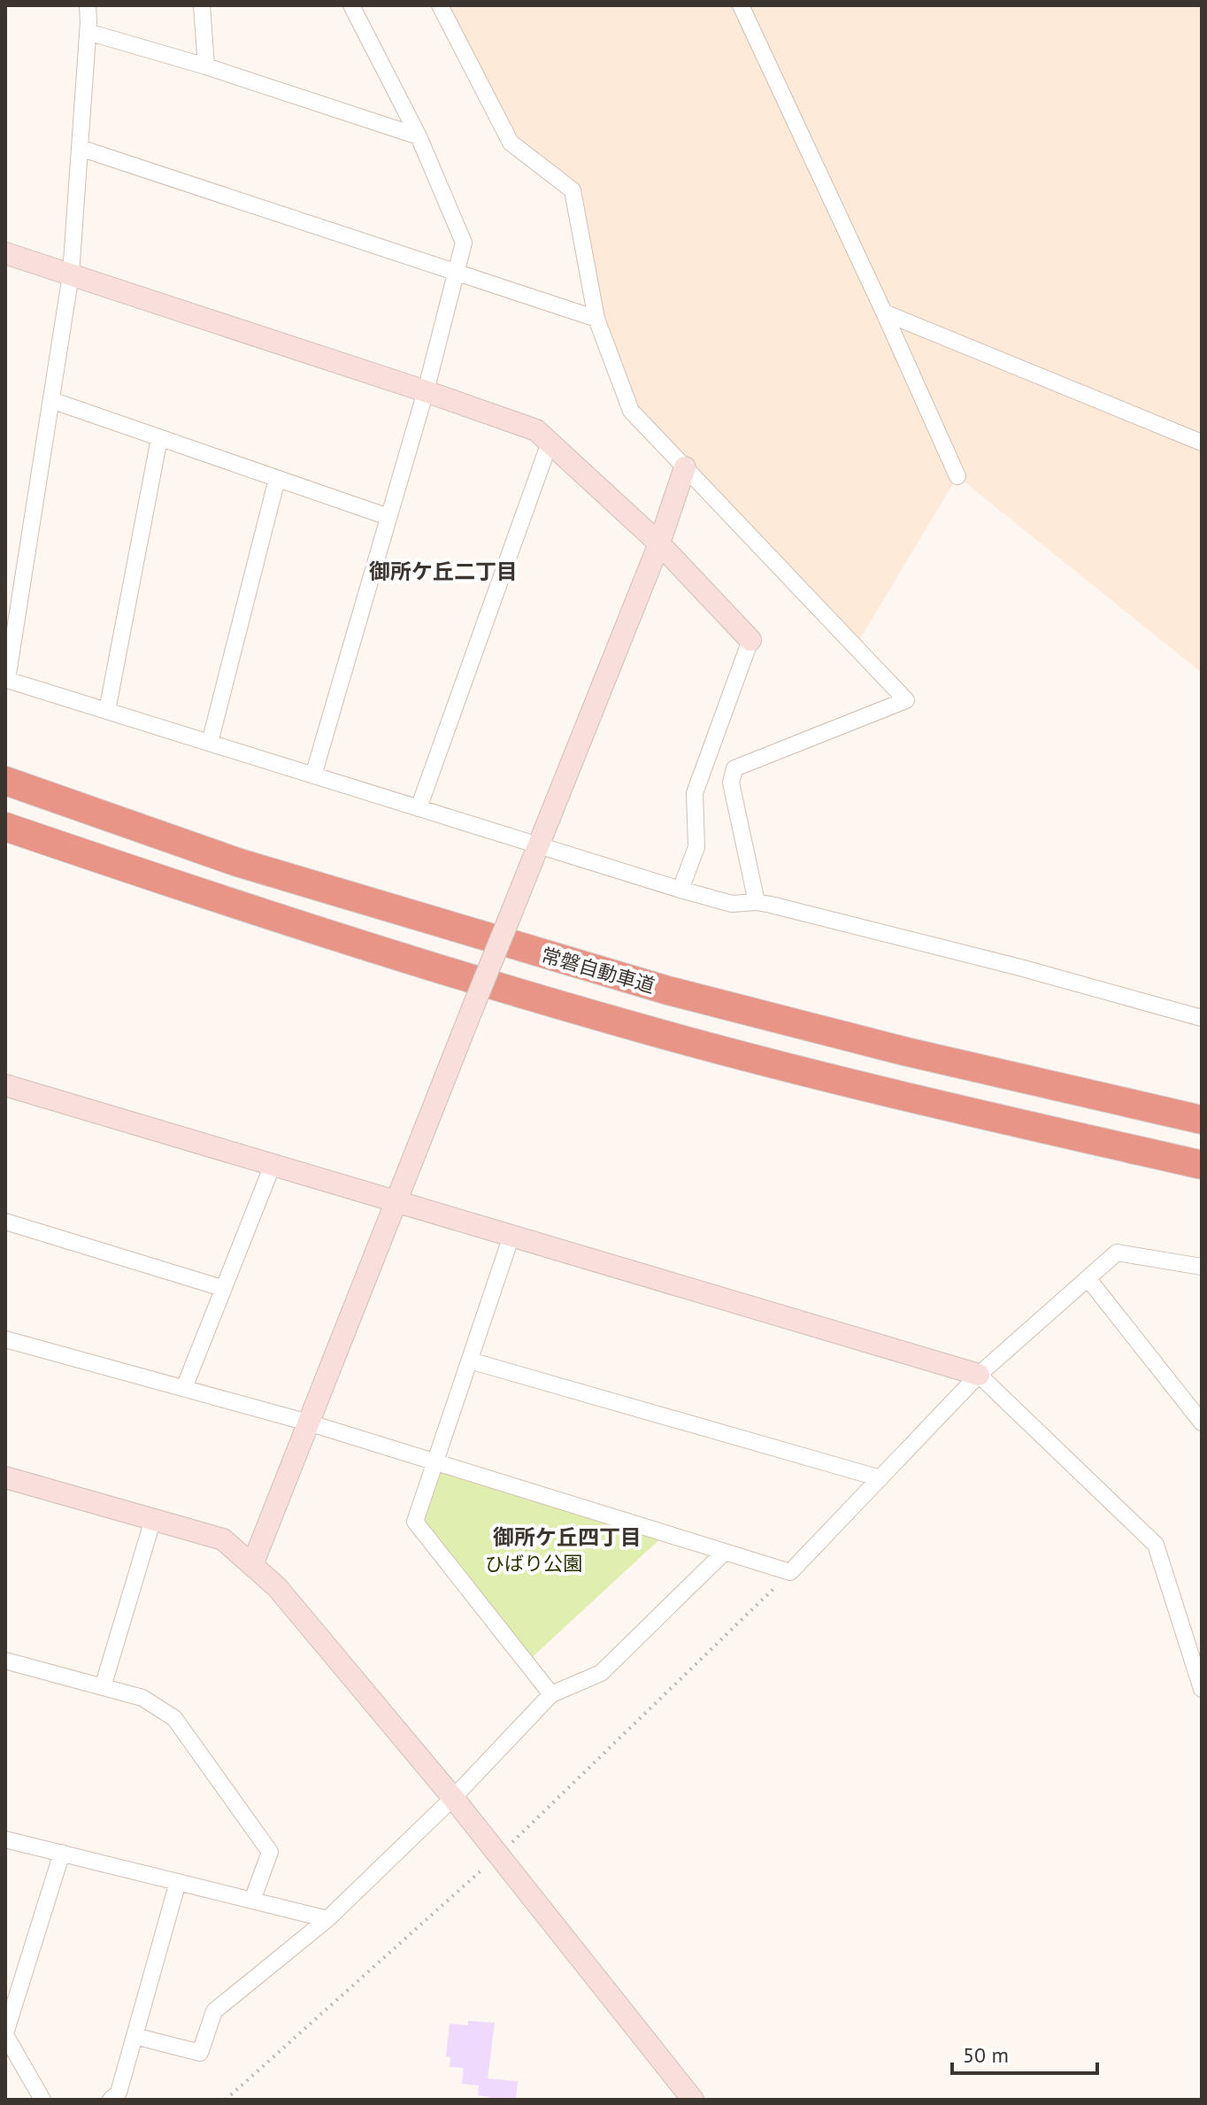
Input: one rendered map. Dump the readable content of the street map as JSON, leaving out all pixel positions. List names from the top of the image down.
{
  "streets": {
    "highway": ["常磐自動車道"]
  },
  "districts": ["御所ケ丘二丁目", "御所ケ丘四丁目"],
  "parks": ["ひばり公園"],
  "scale_bar": "50 m"
}
